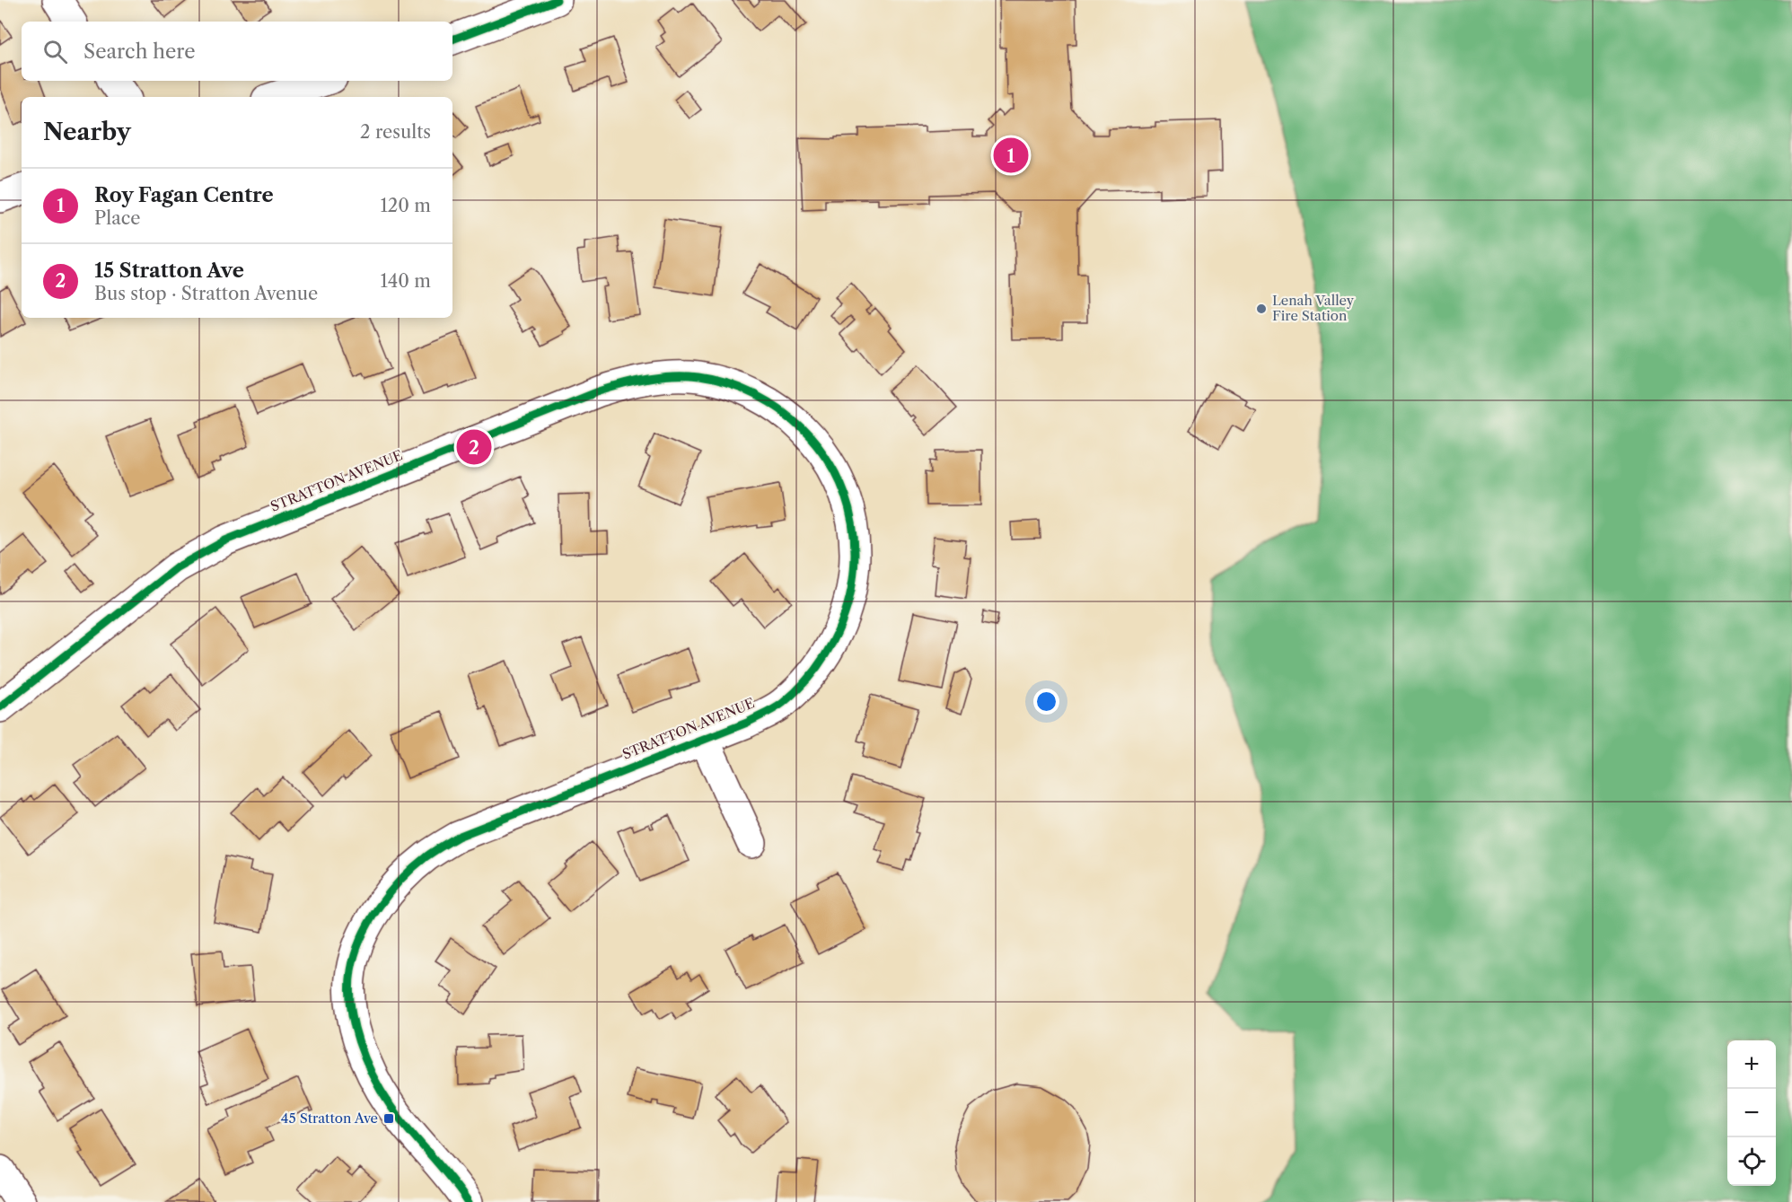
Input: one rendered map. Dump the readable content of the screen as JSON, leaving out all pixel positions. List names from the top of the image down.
{
  "streets": {
    "street": ["STRATTON AVENUE"]
  },
  "places": {
    "other": ["Lenah Valley Fire Station"],
    "transit": ["45 Stratton Ave"]
  },
  "page": {
    "search": "Search here",
    "heading": ["Nearby", "2 results"],
    "pins": ["1", "2"],
    "list": [
      {
        "mark": "1",
        "name": "Roy Fagan Centre",
        "note": "Place",
        "value": "120 m"
      },
      {
        "mark": "2",
        "name": "15 Stratton Ave",
        "note": "Bus stop · Stratton Avenue",
        "value": "140 m"
      }
    ],
    "map_buttons": ["+", "−"]
  }
}
